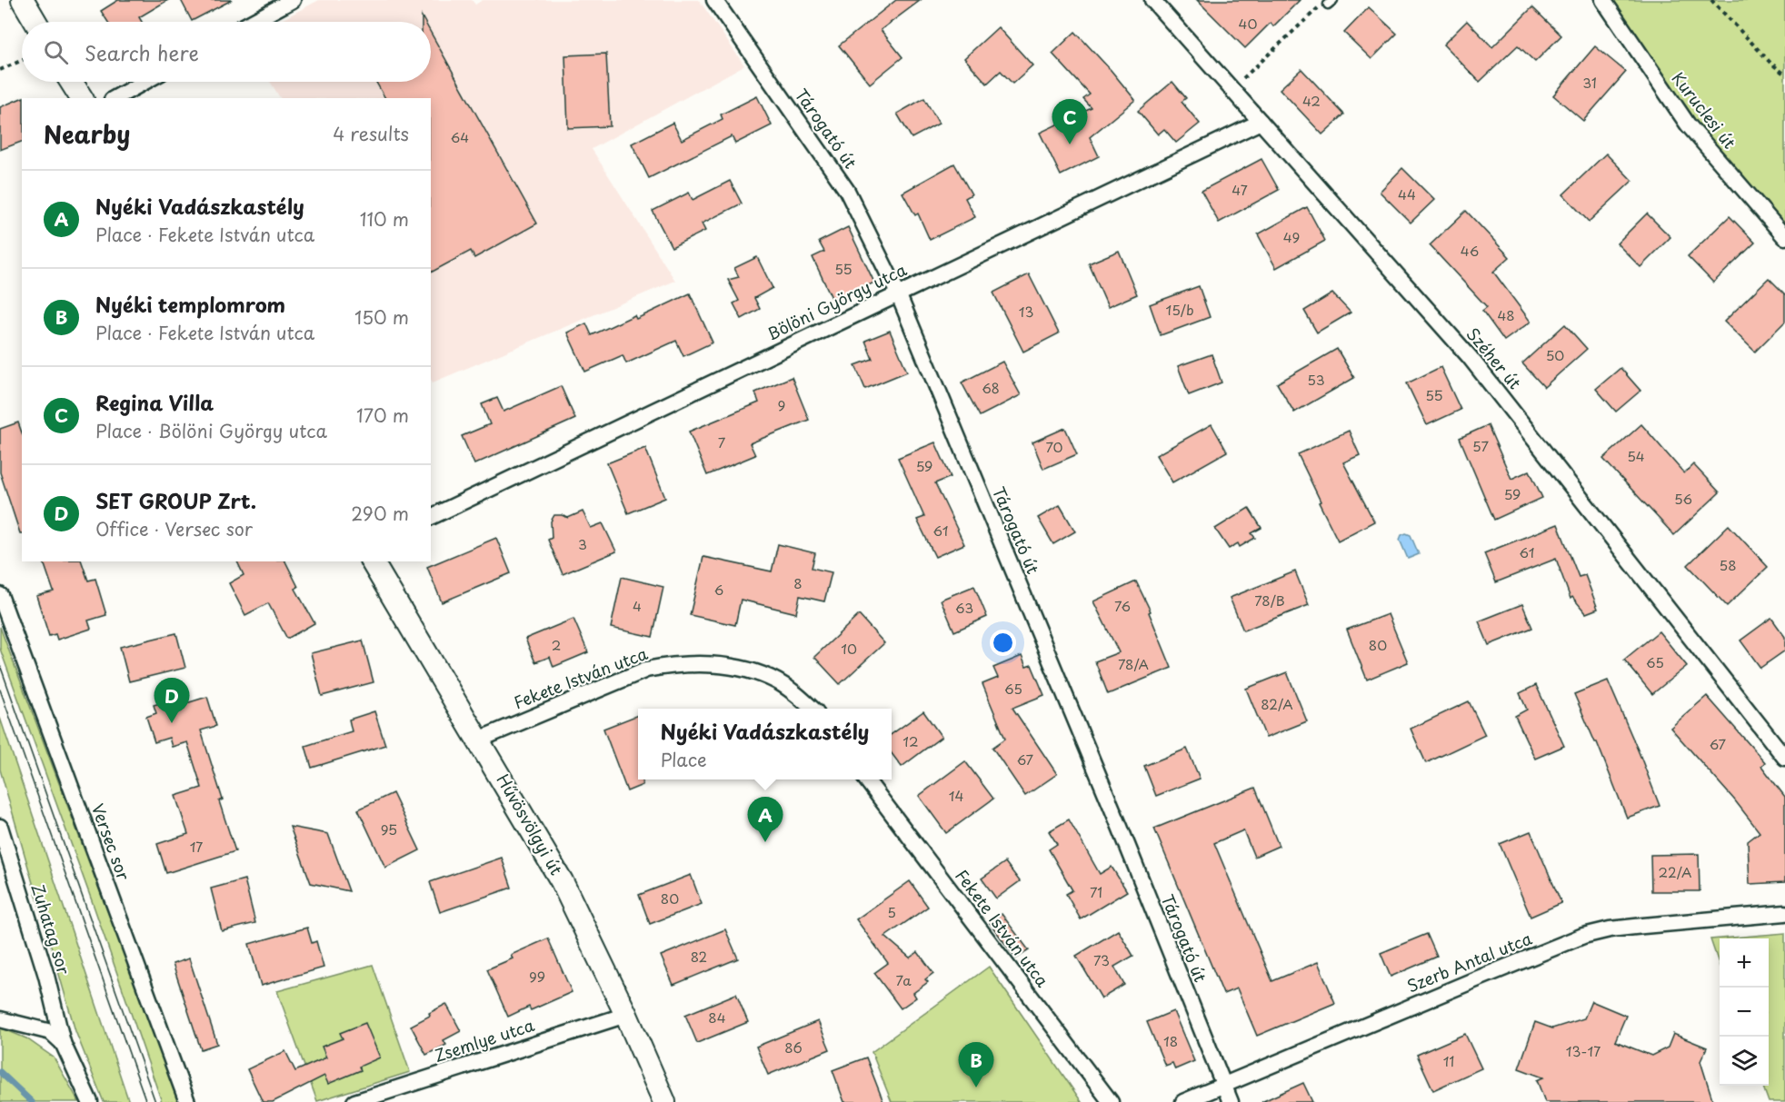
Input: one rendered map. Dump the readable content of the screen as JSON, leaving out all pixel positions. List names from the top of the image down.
{
  "streets": {
    "main road": ["Hűvösvölgyi út"],
    "street": [
      "Kuruclesi út",
      "Tárogató út",
      "Bölöni György utca",
      "Széher út",
      "Fekete István utca",
      "Versec sor",
      "Zuhatag sor",
      "Szerb Antal utca",
      "Zsemlye utca"
    ]
  },
  "crossings": [
    ["Tárogató út", "Bölöni György utca"],
    ["Tárogató út", "Szerb Antal utca"],
    ["Bölöni György utca", "Széher út"],
    ["Fekete István utca", "Hűvösvölgyi út"],
    ["Hűvösvölgyi út", "Zsemlye utca"]
  ],
  "house_numbers": [
    "40",
    "31",
    "42",
    "64",
    "47",
    "44",
    "49",
    "46",
    "55",
    "15/b",
    "13",
    "48",
    "50",
    "53",
    "68",
    "55",
    "9",
    "7",
    "57",
    "70",
    "54",
    "59",
    "59",
    "56",
    "61",
    "3",
    "61",
    "58",
    "8",
    "6",
    "78/B",
    "4",
    "76",
    "63",
    "2",
    "80",
    "10",
    "65",
    "78/A",
    "65",
    "82/A",
    "12",
    "67",
    "67",
    "14",
    "95",
    "17",
    "22/A",
    "71",
    "80",
    "5",
    "82",
    "73",
    "99",
    "7a",
    "84",
    "18",
    "86",
    "13-17",
    "11"
  ],
  "page": {
    "search": "Search here",
    "heading": ["Nearby", "4 results"],
    "pins": [
      "C",
      "D",
      "A",
      "B"
    ],
    "list": [
      {
        "mark": "A",
        "name": "Nyéki Vadászkastély",
        "note": "Place · Fekete István utca",
        "value": "110 m"
      },
      {
        "mark": "B",
        "name": "Nyéki templomrom",
        "note": "Place · Fekete István utca",
        "value": "150 m"
      },
      {
        "mark": "C",
        "name": "Regina Villa",
        "note": "Place · Bölöni György utca",
        "value": "170 m"
      },
      {
        "mark": "D",
        "name": "SET GROUP Zrt.",
        "note": "Office · Versec sor",
        "value": "290 m"
      }
    ],
    "popup": ["Nyéki Vadászkastély", "Place"],
    "map_buttons": ["+", "−"]
  }
}
